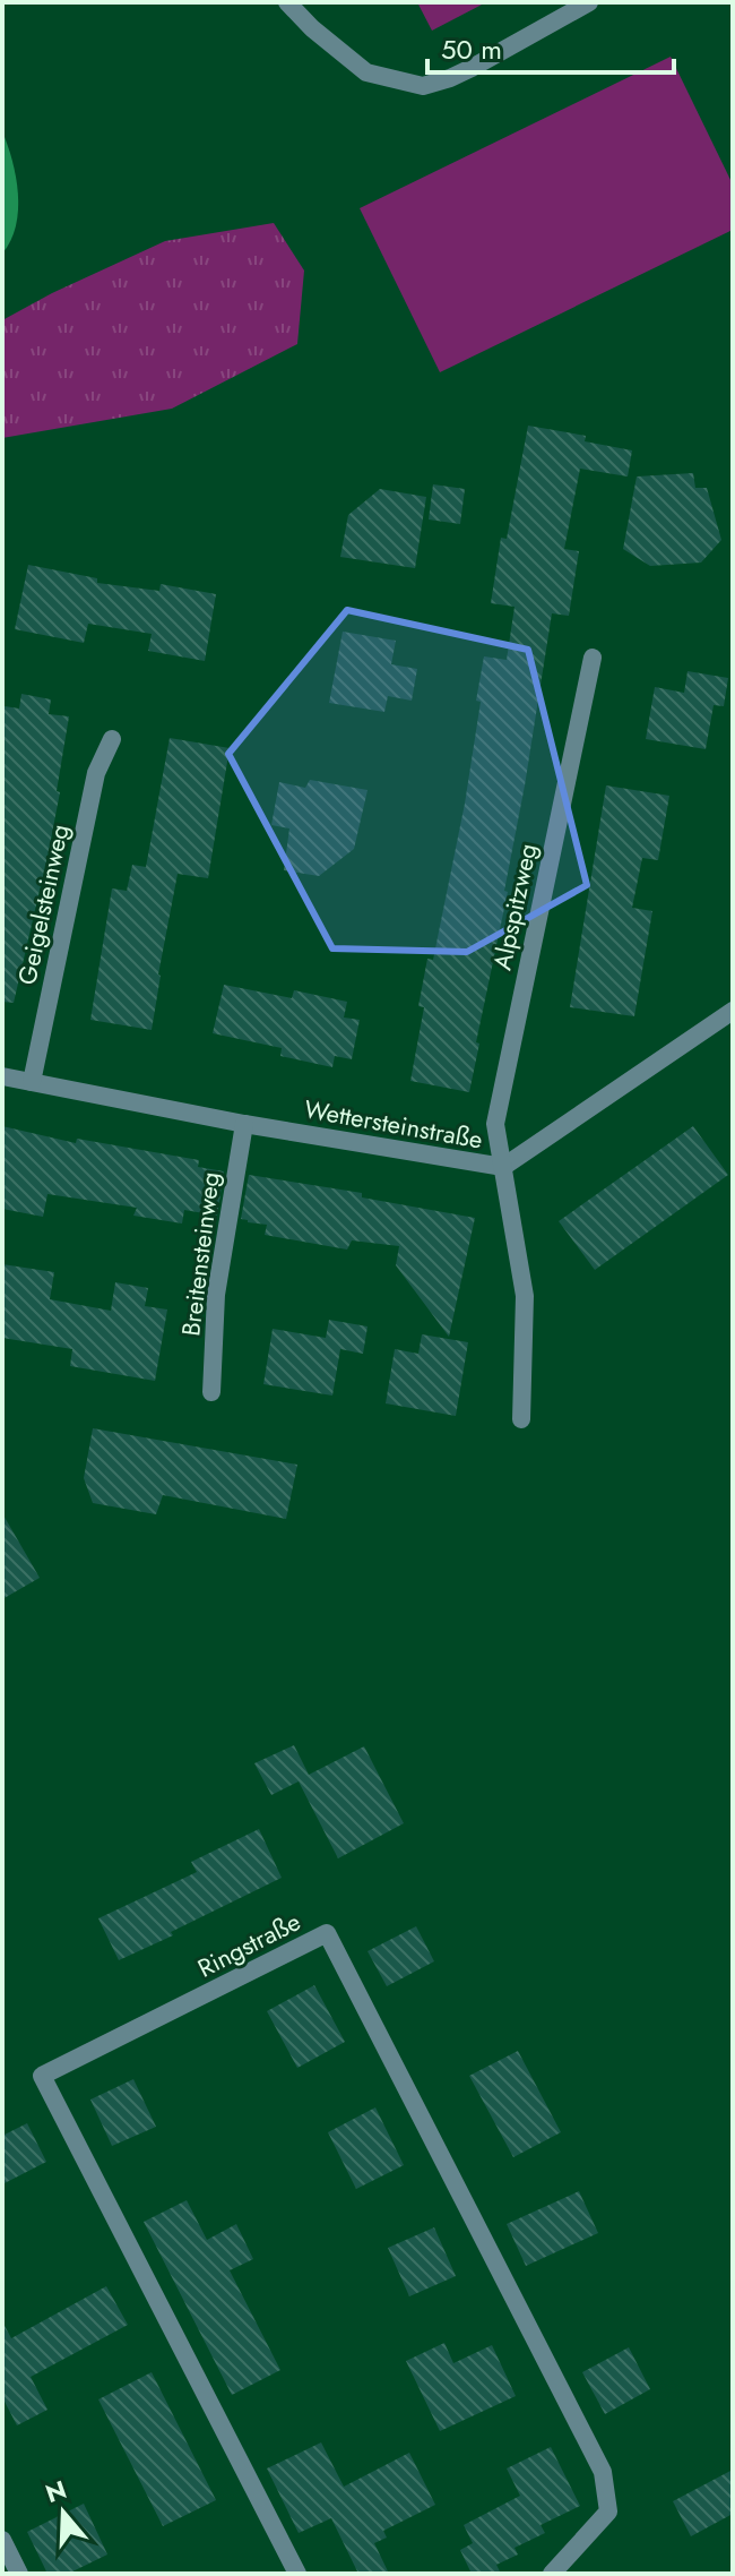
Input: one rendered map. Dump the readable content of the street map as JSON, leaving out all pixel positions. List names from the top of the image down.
{
  "streets": {
    "street": [
      "Geigelsteinweg",
      "Alpspitzweg",
      "Wettersteinstraße",
      "Breitensteinweg",
      "Ringstraße"
    ]
  },
  "crossings": [
    ["Geigelsteinweg", "Wettersteinstraße"],
    ["Alpspitzweg", "Wettersteinstraße"],
    ["Wettersteinstraße", "Breitensteinweg"]
  ],
  "scale_bar": "50 m",
  "north": "top"
}
